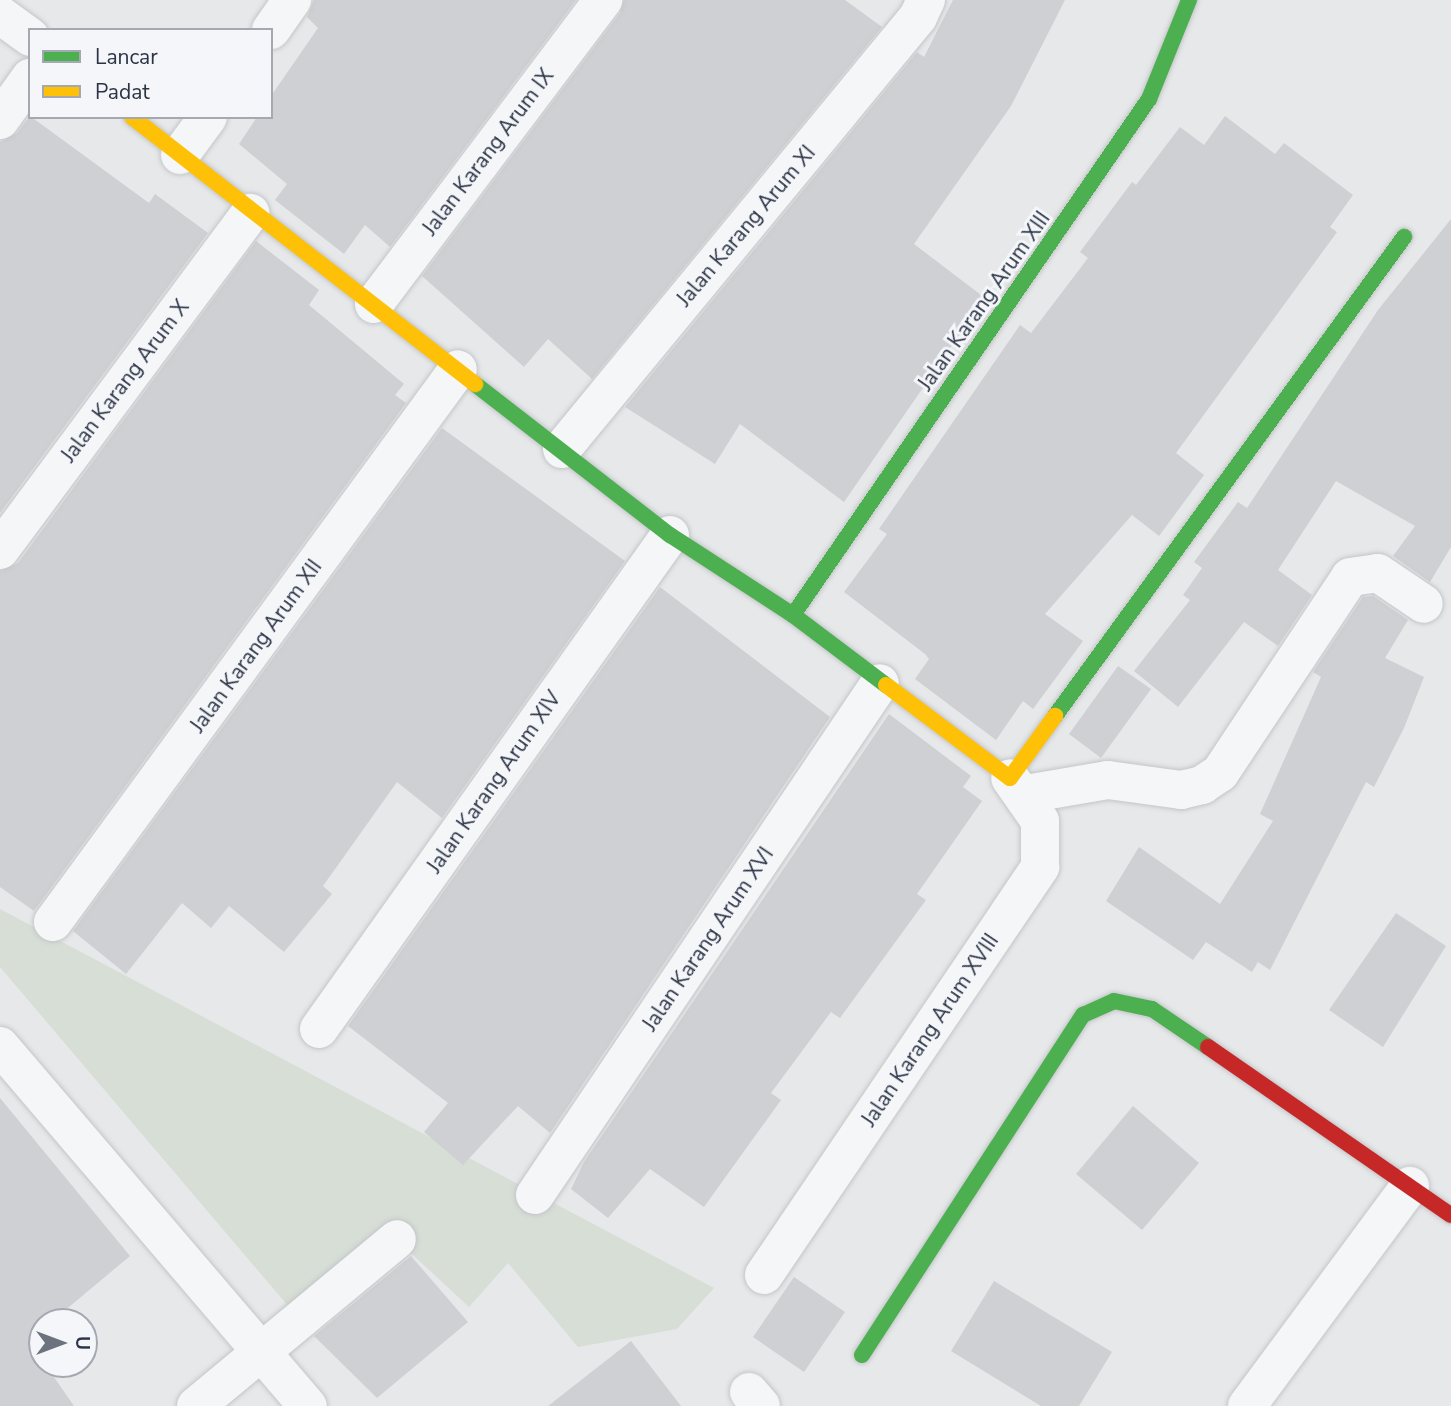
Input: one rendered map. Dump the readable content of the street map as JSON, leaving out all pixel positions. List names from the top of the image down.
{
  "streets": {
    "street": [
      "Jalan Karang Arum IX",
      "Jalan Karang Arum XI",
      "Jalan Karang Arum XIII",
      "Jalan Karang Arum X",
      "Jalan Karang Arum XII",
      "Jalan Karang Arum XIV",
      "Jalan Karang Arum XVI",
      "Jalan Karang Arum XVIII"
    ]
  },
  "legend": ["Lancar", "Padat"],
  "north": "right"
}
